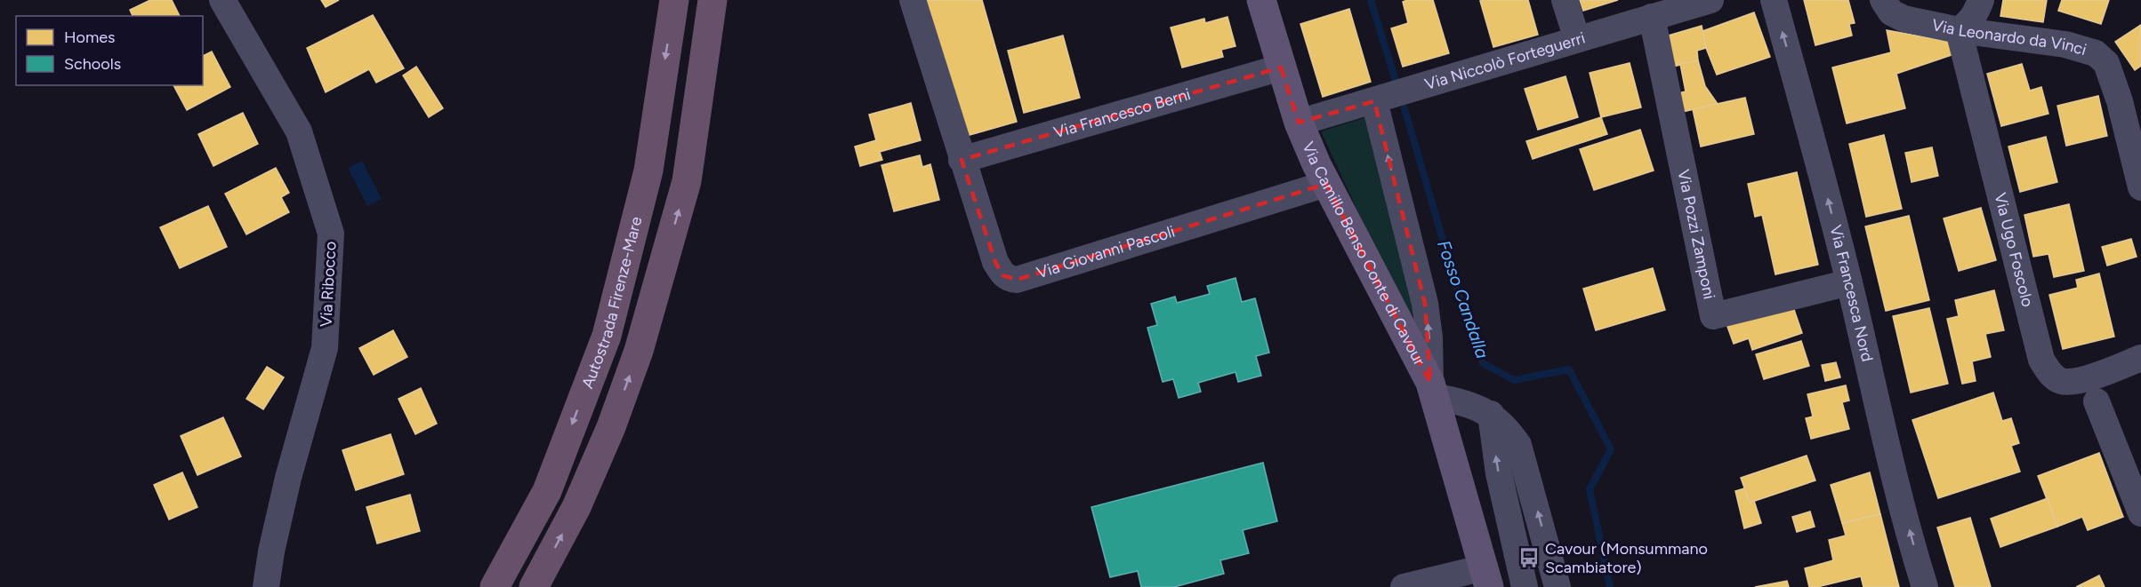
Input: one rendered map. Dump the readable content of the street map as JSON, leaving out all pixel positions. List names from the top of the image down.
{
  "streets": {
    "highway": ["Autostrada Firenze-Mare"],
    "main road": ["Via Camillo Benso Conte di Cavour"],
    "street": [
      "Via Leonardo da Vinci",
      "Via Niccolò Forteguerri",
      "Via Francesco Berni",
      "Via Pozzi Zamponi",
      "Via Ugo Foscolo",
      "Via Giovanni Pascoli",
      "Via Ribocco",
      "Via Francesca Nord"
    ]
  },
  "crossings": [
    ["Via Leonardo da Vinci", "Via Ugo Foscolo"],
    ["Via Niccolò Forteguerri", "Via Pozzi Zamponi"],
    ["Via Niccolò Forteguerri", "Via Camillo Benso Conte di Cavour"],
    ["Via Francesco Berni", "Via Giovanni Pascoli"],
    ["Via Francesco Berni", "Via Camillo Benso Conte di Cavour"],
    ["Via Pozzi Zamponi", "Via Francesca Nord"],
    ["Via Giovanni Pascoli", "Via Camillo Benso Conte di Cavour"]
  ],
  "one_way": ["Via Francesca Nord"],
  "water": ["Fosso Candalla"],
  "places": {
    "bus stop": ["Cavour (Monsummano Scambiatore)"]
  },
  "legend": ["Homes", "Schools"]
}
